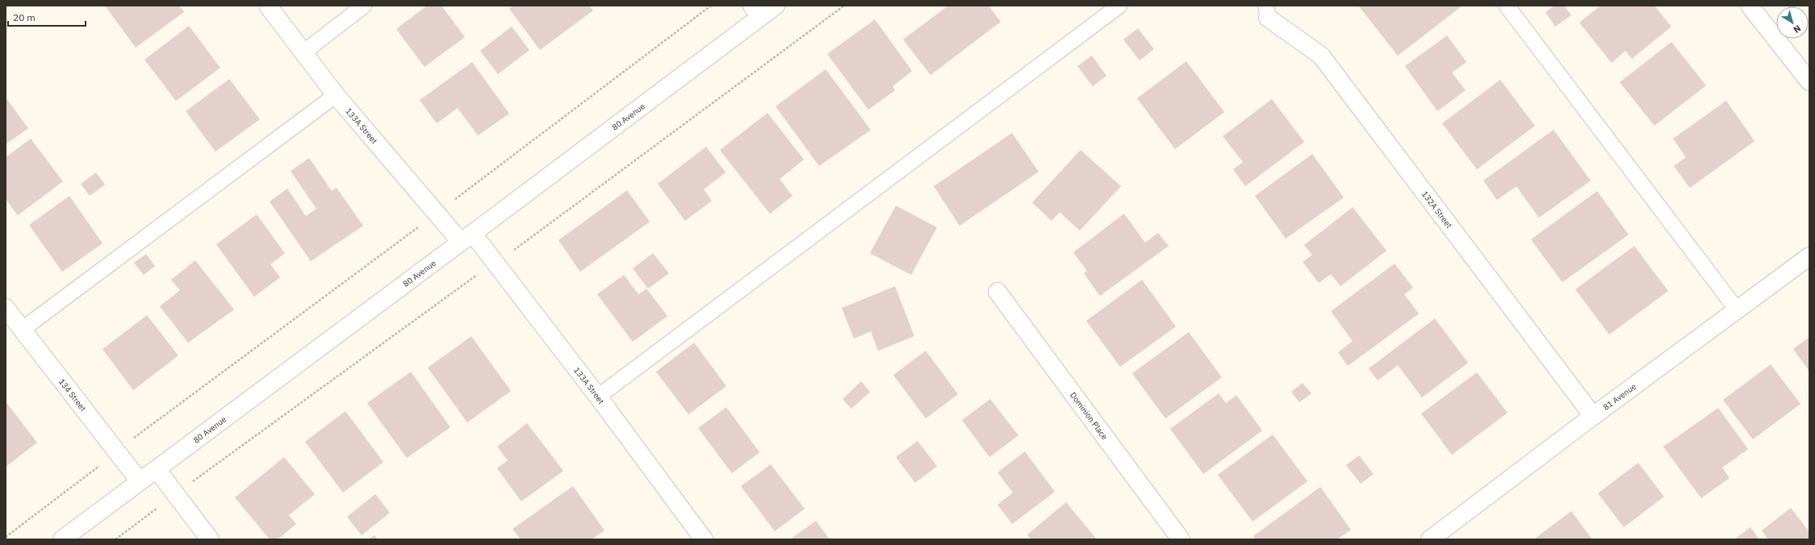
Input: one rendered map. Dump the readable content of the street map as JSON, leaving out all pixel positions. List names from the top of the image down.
{
  "streets": {
    "street": [
      "80 Avenue",
      "133A Street",
      "132A Street",
      "134 Street",
      "81 Avenue",
      "Dominion Place"
    ]
  },
  "crossings": [
    ["80 Avenue", "133A Street"],
    ["80 Avenue", "134 Street"],
    ["132A Street", "81 Avenue"]
  ],
  "scale_bar": "20 m",
  "north": "bottom right"
}
